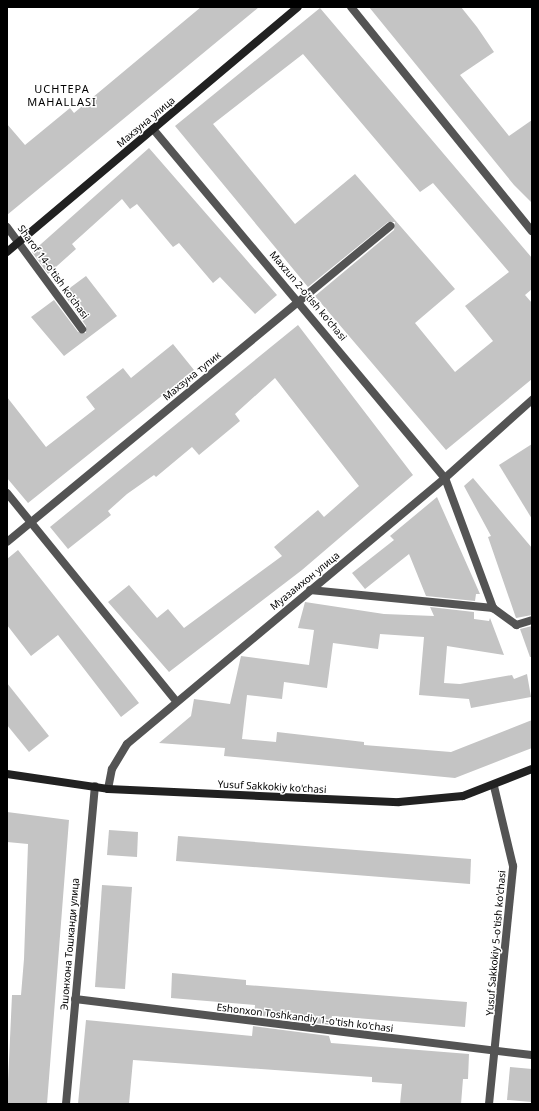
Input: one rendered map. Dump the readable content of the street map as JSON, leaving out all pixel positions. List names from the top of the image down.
{
  "streets": {
    "main road": ["Махзуна улица", "Yusuf Sakkokiy ko'chasi"],
    "street": [
      "Sharof 14-o'tish ko'chasi",
      "Maxzun 2-o'tish ko'chasi",
      "Махзуна тупик",
      "Муазамхон улица",
      "Yusuf Sakkokiy 5-o'tish ko'chasi",
      "Эшонхона Тошканди улица",
      "Eshonxon Toshkandiy 1-o'tish ko'chasi"
    ]
  },
  "crossings": [
    ["Махзуна улица", "Sharof 14-o'tish ko'chasi"],
    ["Махзуна улица", "Maxzun 2-o'tish ko'chasi"],
    ["Maxzun 2-o'tish ko'chasi", "Махзуна тупик"],
    ["Maxzun 2-o'tish ko'chasi", "Муазамхон улица"],
    ["Муазамхон улица", "Yusuf Sakkokiy ko'chasi"],
    ["Yusuf Sakkokiy ko'chasi", "Yusuf Sakkokiy 5-o'tish ko'chasi"],
    ["Yusuf Sakkokiy ko'chasi", "Эшонхона Тошканди улица"],
    ["Yusuf Sakkokiy 5-o'tish ko'chasi", "Eshonxon Toshkandiy 1-o'tish ko'chasi"],
    ["Эшонхона Тошканди улица", "Eshonxon Toshkandiy 1-o'tish ko'chasi"]
  ],
  "districts": ["UCHTEPA MAHALLASI"]
}
